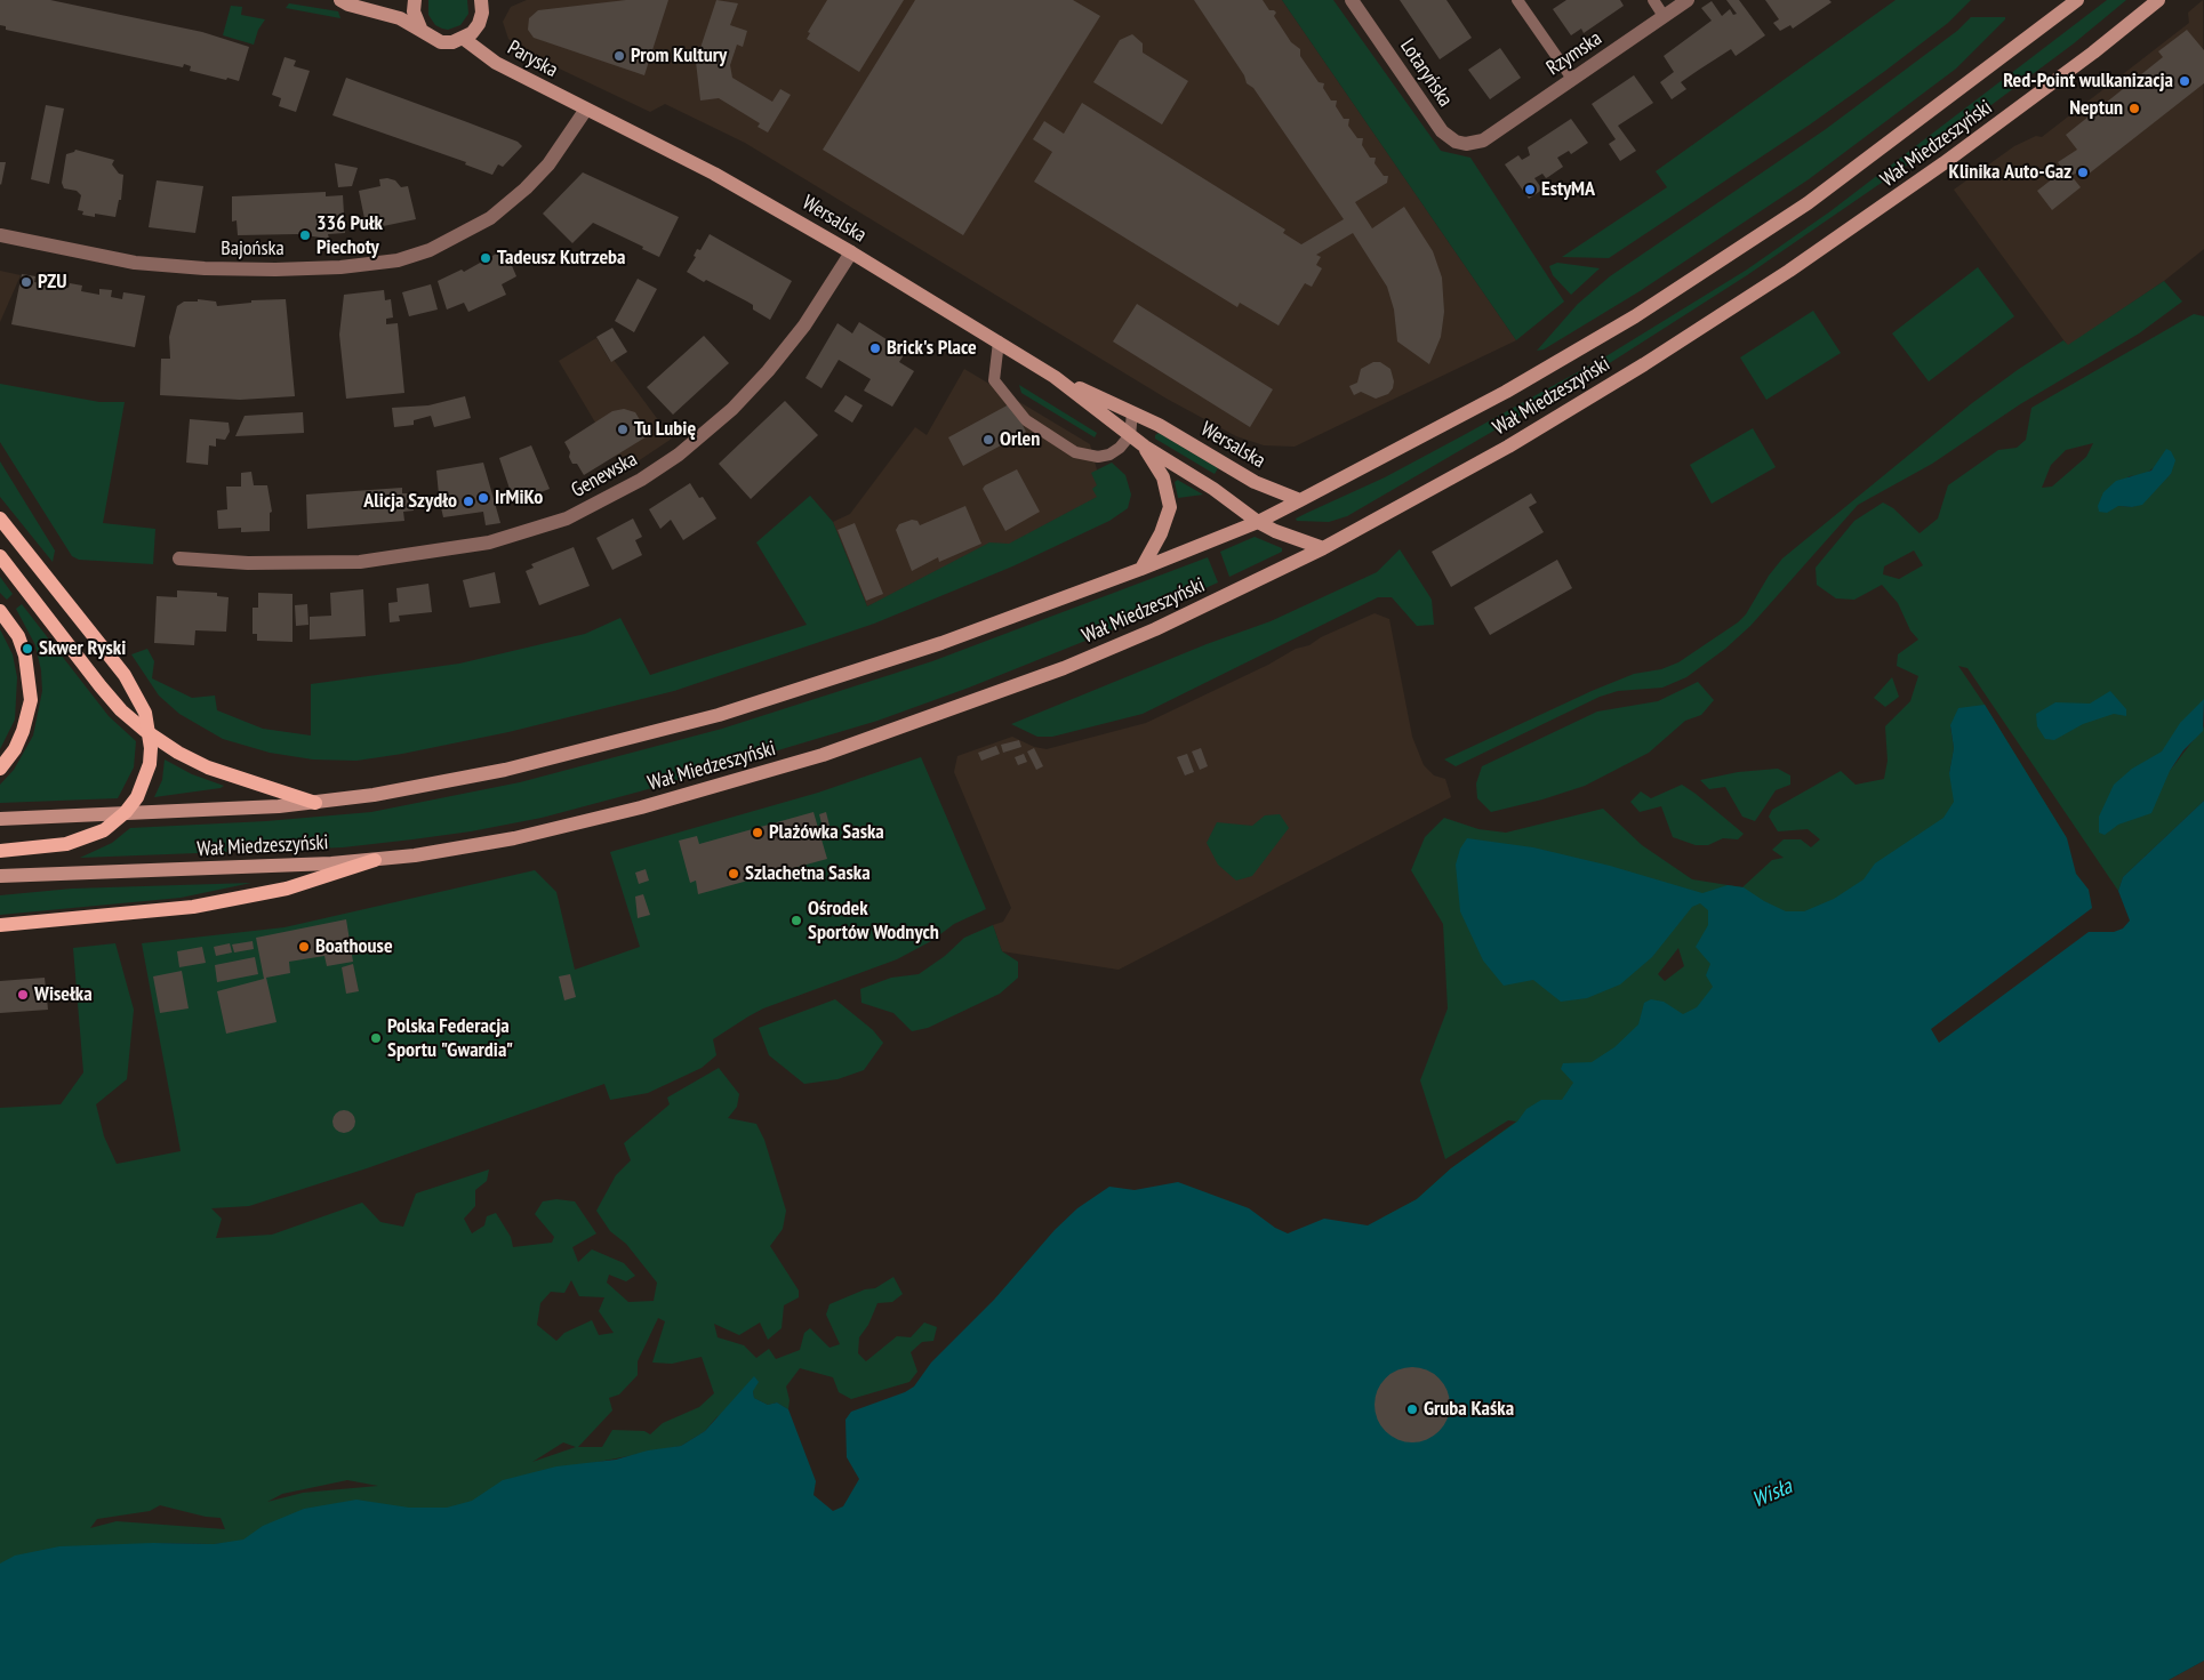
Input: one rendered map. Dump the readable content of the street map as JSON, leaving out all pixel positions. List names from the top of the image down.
{
  "streets": {
    "main road": ["Paryska", "Wał Miedzeszyński", "Wersalska"],
    "street": [
      "Rzymska",
      "Lotaryńska",
      "Bajońska",
      "Genewska"
    ]
  },
  "crossings": [
    ["Rzymska", "Lotaryńska"],
    ["Paryska", "Wersalska"],
    ["Paryska", "Bajońska"],
    ["Wał Miedzeszyński", "Wersalska"],
    ["Wersalska", "Bajońska"],
    ["Wersalska", "Genewska"]
  ],
  "water": ["Wisła"],
  "places": [
    "Prom Kultury",
    "Red-Point wulkanizacja",
    "Neptun",
    "Klinika Auto-Gaz",
    "EstyMA",
    "336 Pułk Piechoty",
    "Tadeusz Kutrzeba",
    "PZU",
    "Brick's Place",
    "Tu Lubię",
    "Orlen",
    "IrMiKo",
    "Alicja Szydło",
    "Skwer Ryski",
    "Plażówka Saska",
    "Szlachetna Saska",
    "Ośrodek Sportów Wodnych",
    "Boathouse",
    "Wisełka",
    "Polska Federacja Sportu \"Gwardia\"",
    "Gruba Kaśka"
  ]
}
